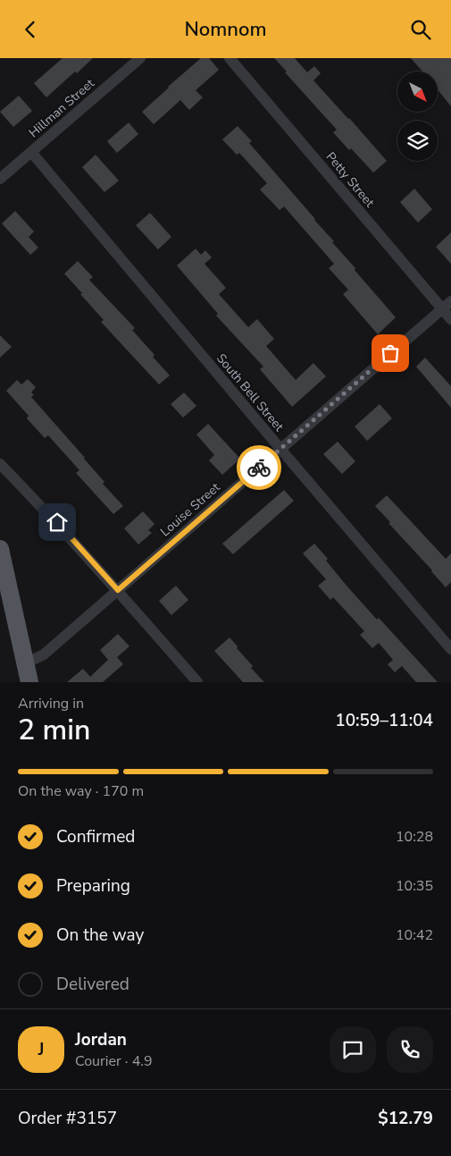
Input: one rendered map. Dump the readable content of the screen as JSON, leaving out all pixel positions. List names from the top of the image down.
{
  "streets": {
    "street": [
      "Hillman Street",
      "Petty Street",
      "South Bell Street",
      "Louise Street"
    ]
  },
  "crossings": [
    ["Hillman Street", "South Bell Street"],
    ["Petty Street", "Louise Street"],
    ["South Bell Street", "Louise Street"]
  ],
  "north": "bottom right",
  "page": {
    "header": "Nomnom",
    "heading": ["2 min", "Arriving in", "10:59–11:04"],
    "panel": [
      "Jordan",
      "Courier · 4.9",
      "Order #3157",
      "$12.79"
    ],
    "bar": "On the way · 170 m",
    "list": [
      ["Confirmed", "10:28"],
      ["Preparing", "10:35"],
      ["On the way", "10:42"],
      "Delivered"
    ],
    "round": "J"
  }
}
